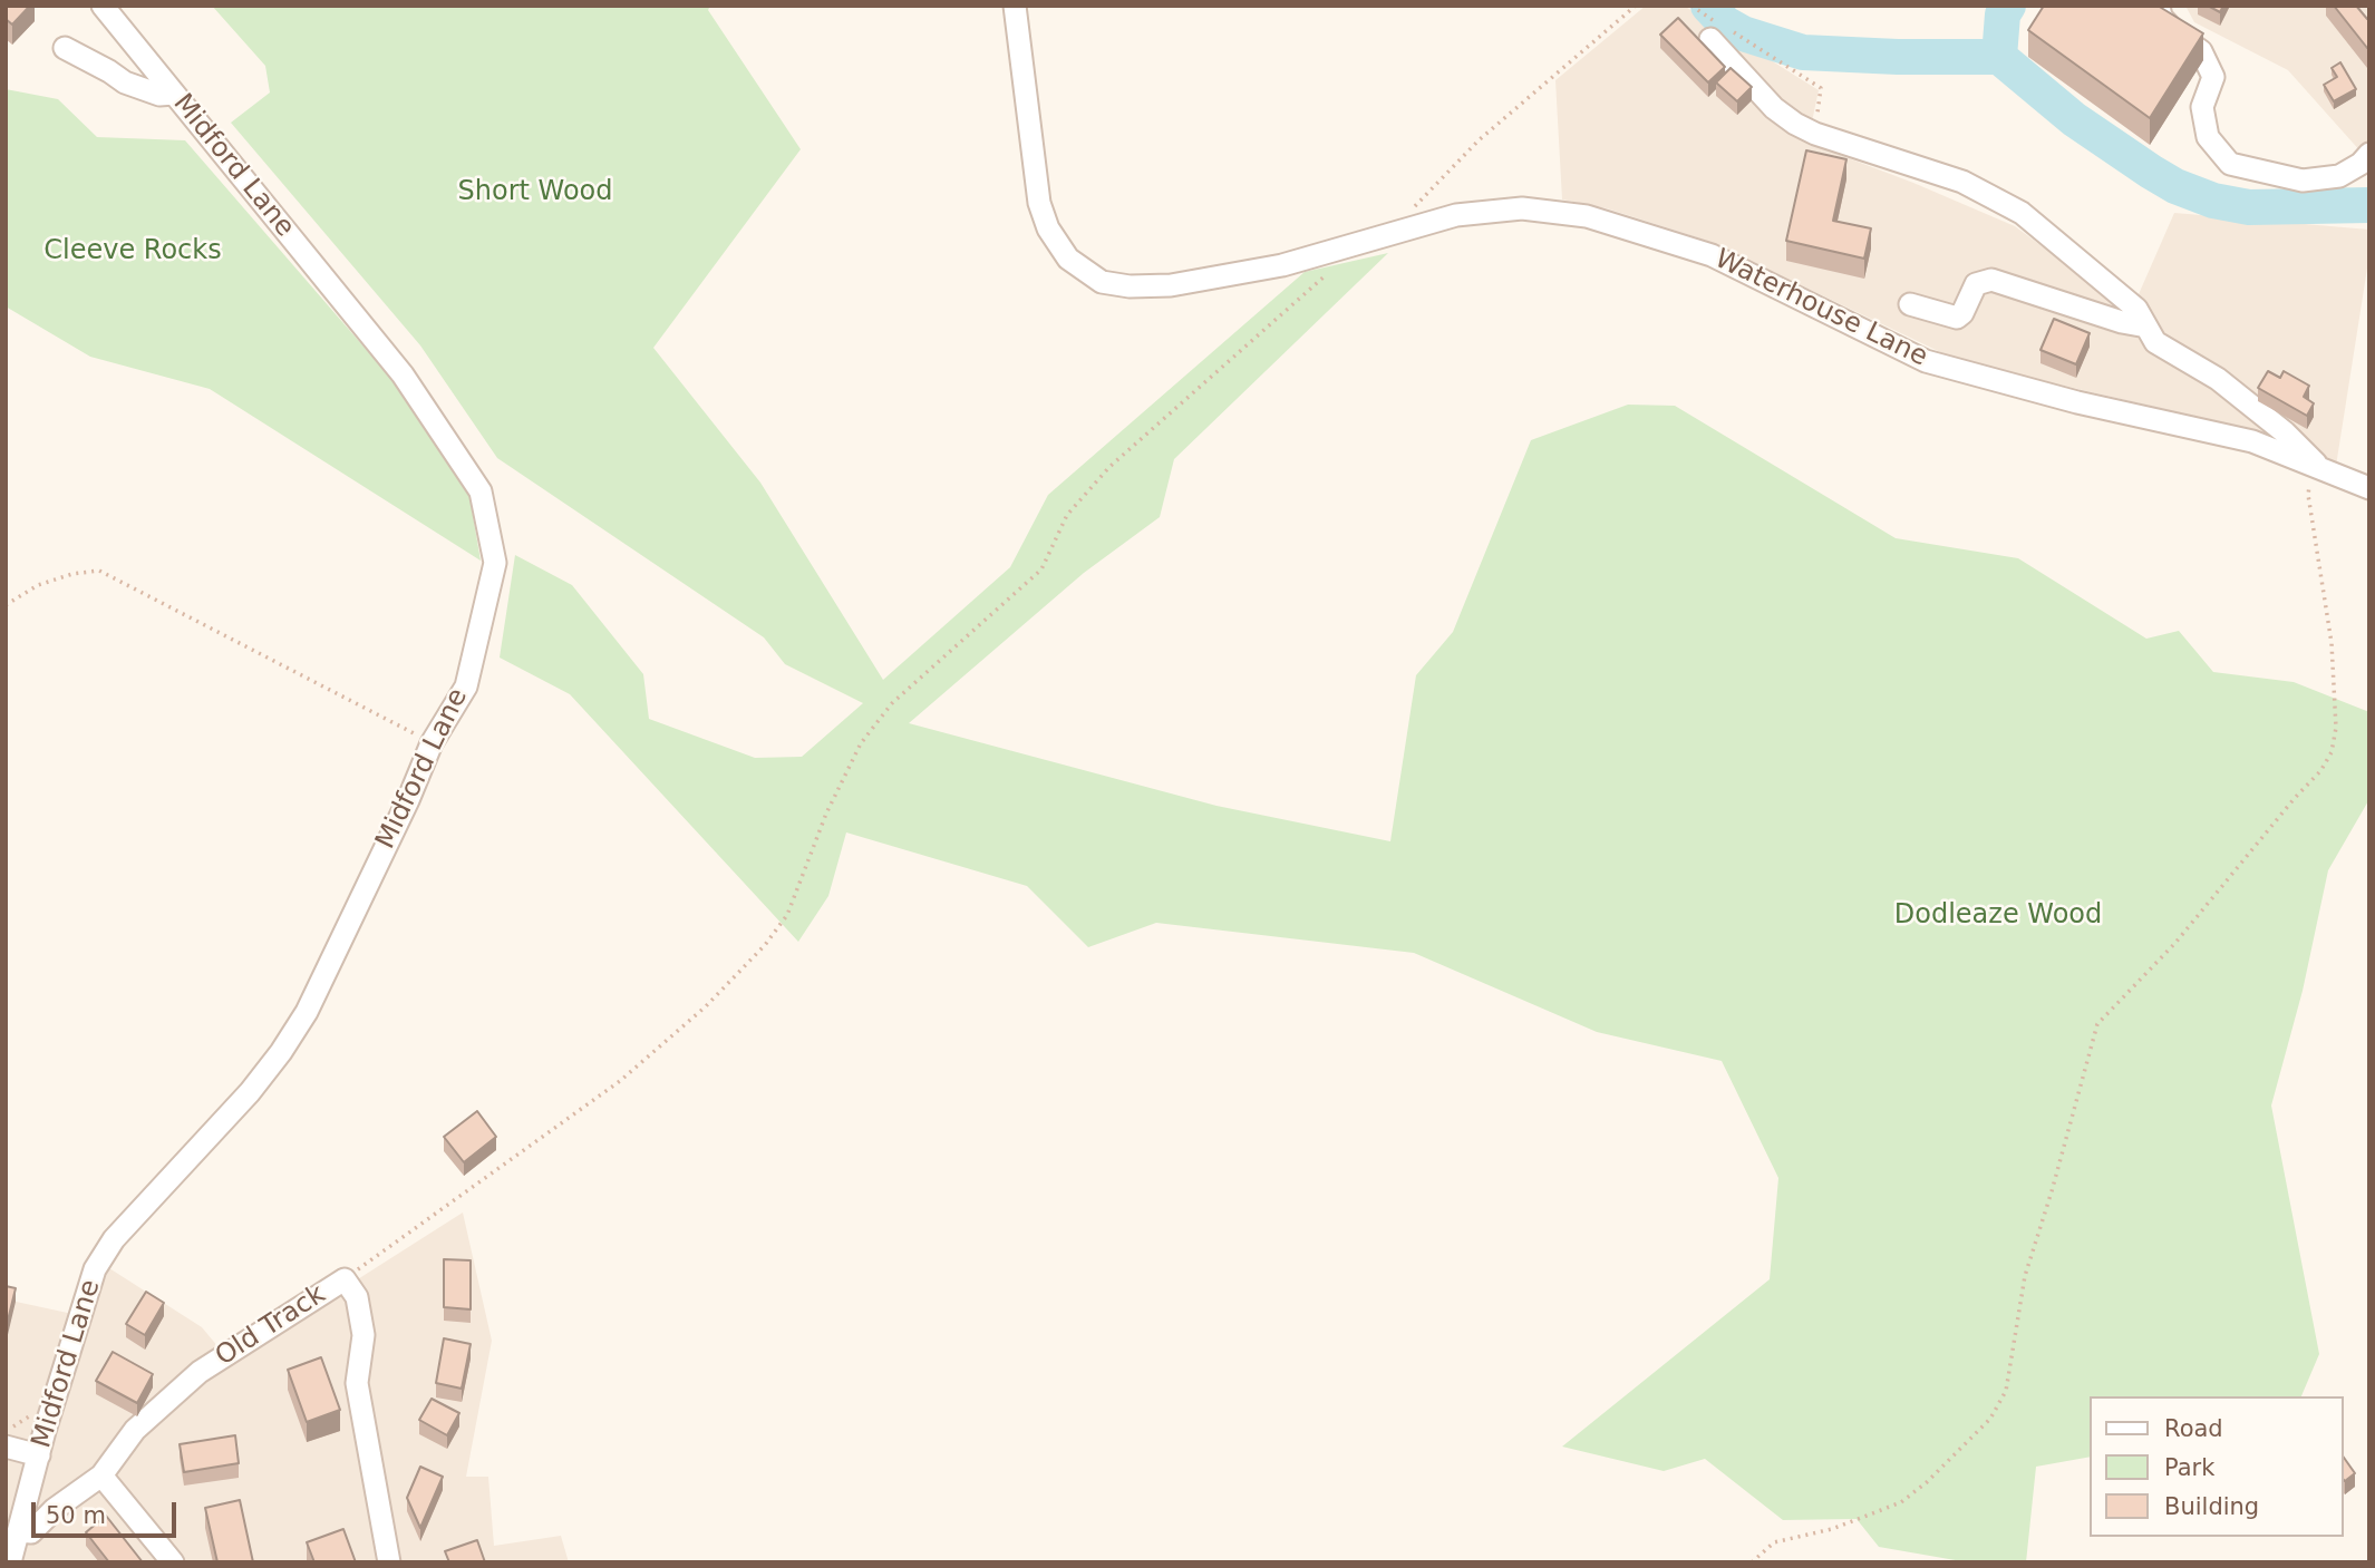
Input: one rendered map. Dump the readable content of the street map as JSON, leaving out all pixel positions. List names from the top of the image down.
{
  "streets": {
    "street": ["Midford Lane", "Waterhouse Lane", "Old Track"]
  },
  "crossings": [
    ["Midford Lane", "Old Track"]
  ],
  "parks": ["Short Wood", "Cleeve Rocks", "Dodleaze Wood"],
  "legend": ["Road", "Park", "Building"],
  "scale_bar": "50 m"
}
